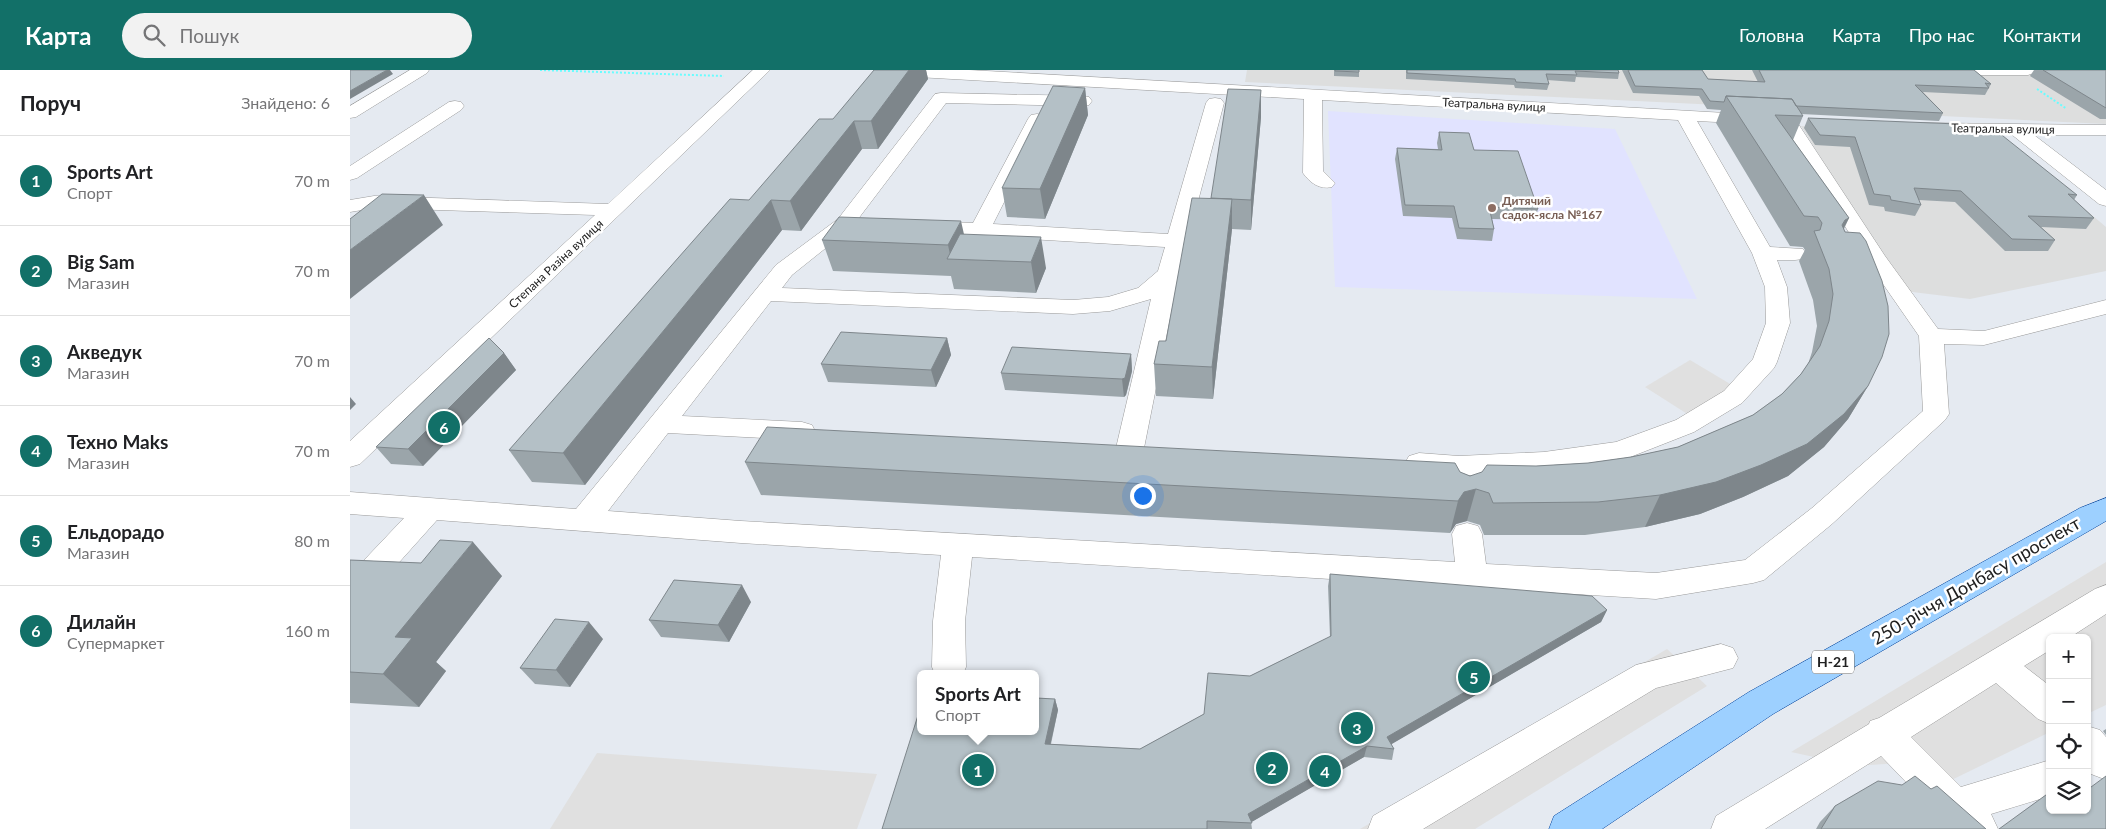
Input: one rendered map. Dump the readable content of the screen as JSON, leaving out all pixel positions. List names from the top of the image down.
{
  "streets": {
    "main road": ["250-річчя Донбасу проспект", "Н-21"],
    "street": ["Театральна вулиця", "Степана Разіна вулиця"]
  },
  "places": ["Дитячий садок-ясла №167"],
  "page": {
    "header": "Карта",
    "search": "Пошук",
    "nav": [
      "Головна",
      "Карта",
      "Про нас",
      "Контакти"
    ],
    "heading": ["Поруч", "Знайдено: 6"],
    "list": [
      {
        "mark": "1",
        "name": "Sports Art",
        "note": "Спорт",
        "value": "70 m"
      },
      {
        "mark": "2",
        "name": "Big Sam",
        "note": "Магазин",
        "value": "70 m"
      },
      {
        "mark": "3",
        "name": "Акведук",
        "note": "Магазин",
        "value": "70 m"
      },
      {
        "mark": "4",
        "name": "Техно Maks",
        "note": "Магазин",
        "value": "70 m"
      },
      {
        "mark": "5",
        "name": "Ельдорадо",
        "note": "Магазин",
        "value": "80 m"
      },
      {
        "mark": "6",
        "name": "Дилайн",
        "note": "Супермаркет",
        "value": "160 m"
      }
    ],
    "pins": [
      "6",
      "5",
      "3",
      "2",
      "1",
      "4"
    ],
    "map_buttons": ["+", "−"],
    "popup": ["Sports Art", "Спорт"]
  }
}
